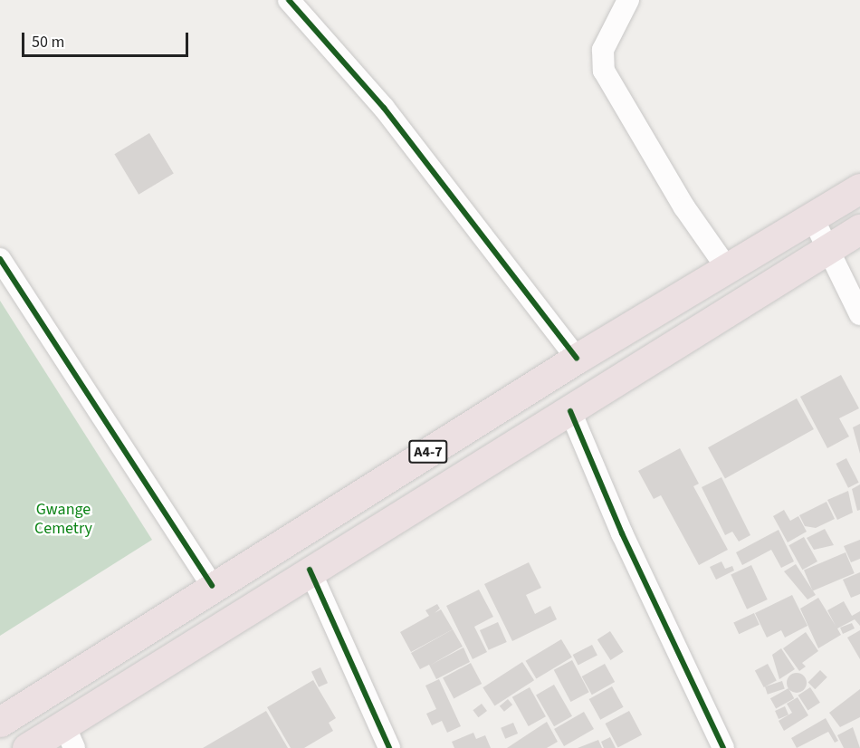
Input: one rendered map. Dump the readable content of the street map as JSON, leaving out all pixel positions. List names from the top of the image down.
{
  "streets": {
    "highway": ["A4-7"]
  },
  "parks": ["Gwange Cemetry"],
  "scale_bar": "50 m"
}
